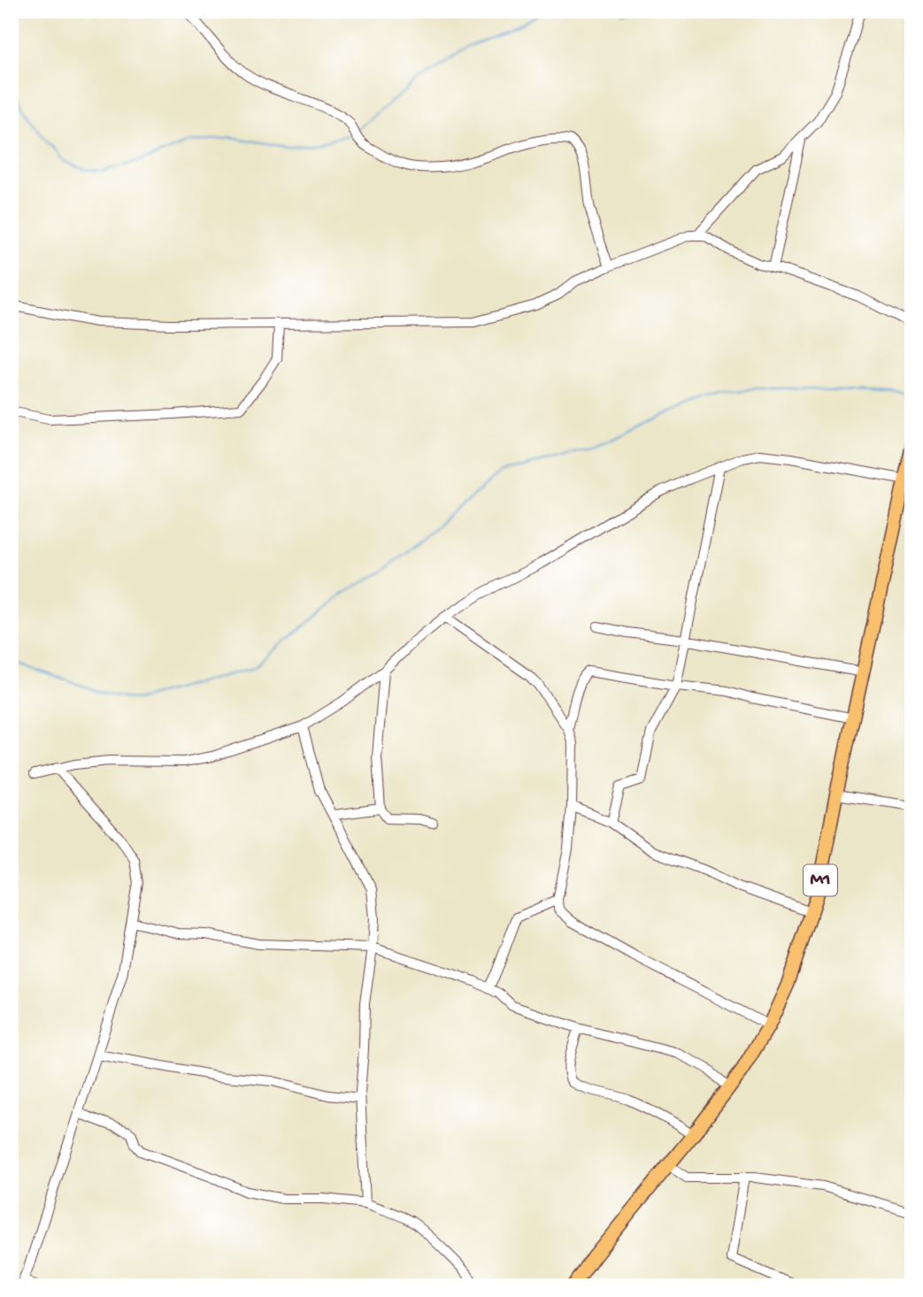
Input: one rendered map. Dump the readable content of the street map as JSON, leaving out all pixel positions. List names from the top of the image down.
{
  "streets": {
    "highway": ["M1"]
  }
}
